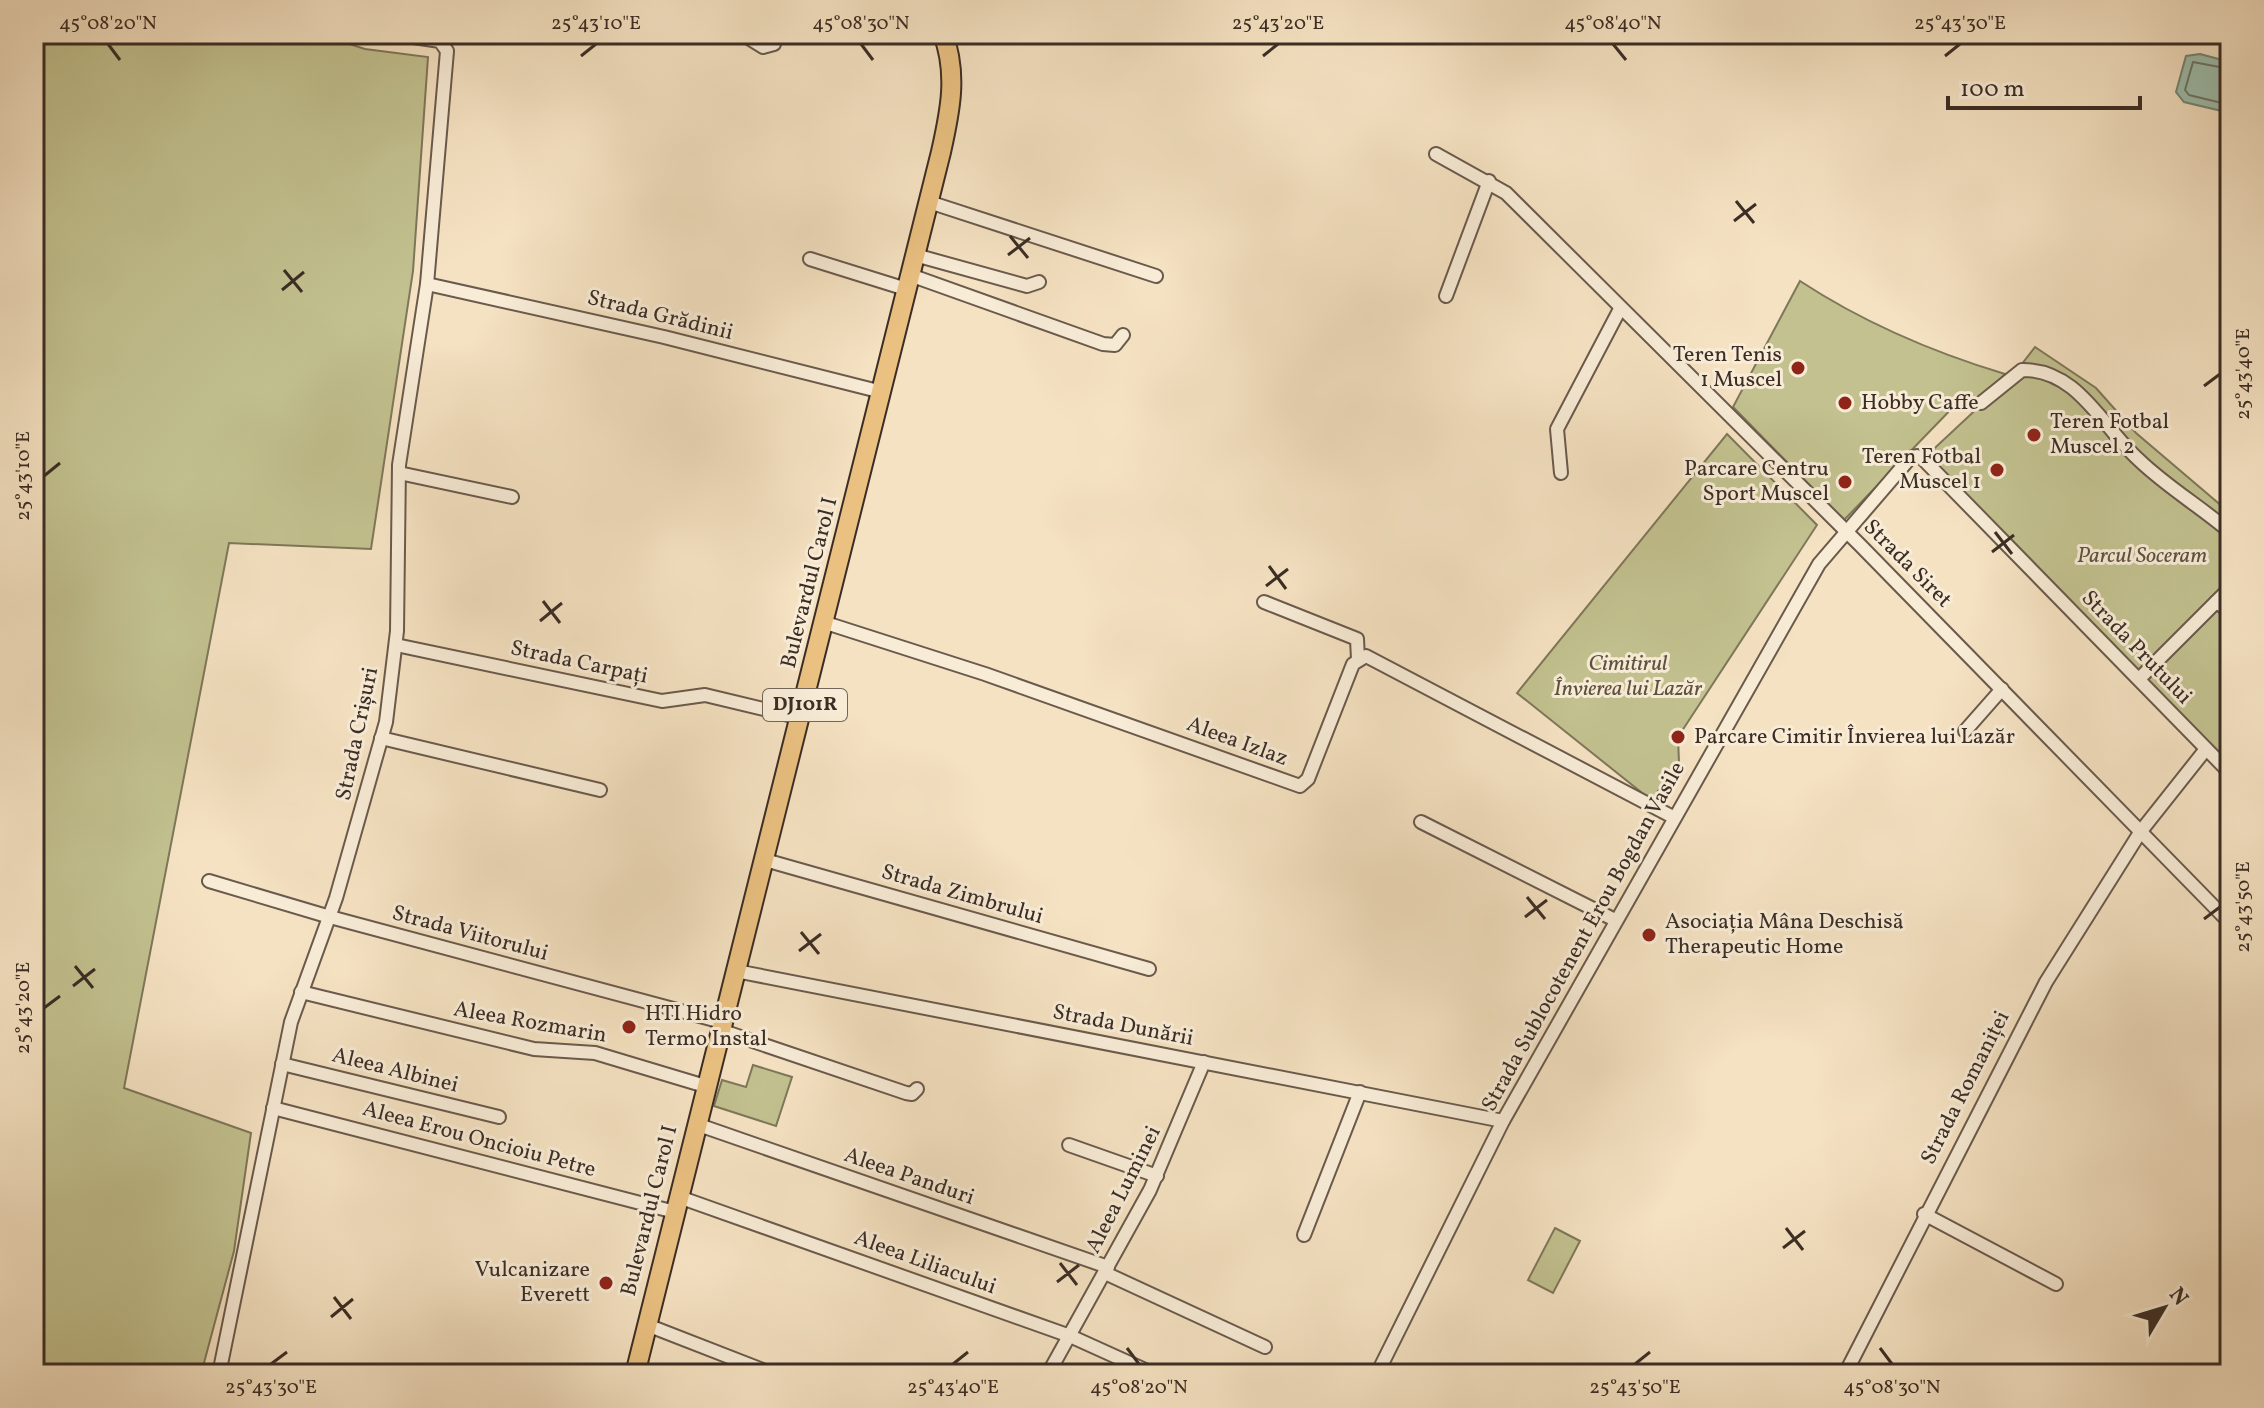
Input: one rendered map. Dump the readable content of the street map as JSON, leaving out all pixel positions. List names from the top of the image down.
{
  "streets": {
    "main road": ["Bulevardul Carol I", "DJ101R"],
    "street": [
      "Strada Grădinii",
      "Strada Siret",
      "Strada Prutului",
      "Strada Carpați",
      "Strada Crișuri",
      "Aleea Izlaz",
      "Strada Zimbrului",
      "Strada Viitorului",
      "Strada Sublocotenent Erou Bogdan Vasile",
      "Aleea Rozmarin",
      "Strada Dunării",
      "Aleea Albinei",
      "Strada Romaniței",
      "Aleea Erou Oncioiu Petre",
      "Aleea Panduri",
      "Aleea Luminei",
      "Aleea Liliacului"
    ]
  },
  "crossings": [
    ["Strada Grădinii", "Bulevardul Carol I"],
    ["Strada Grădinii", "Strada Crișuri"],
    ["Strada Siret", "Strada Prutului"],
    ["Strada Siret", "Strada Sublocotenent Erou Bogdan Vasile"],
    ["Strada Siret", "Strada Romaniței"],
    ["Bulevardul Carol I", "Strada Carpați"],
    ["Bulevardul Carol I", "Aleea Izlaz"],
    ["Bulevardul Carol I", "Strada Zimbrului"],
    ["Bulevardul Carol I", "Strada Viitorului"],
    ["Bulevardul Carol I", "Aleea Rozmarin"],
    ["Bulevardul Carol I", "Strada Dunării"],
    ["Bulevardul Carol I", "Aleea Erou Oncioiu Petre"],
    ["Bulevardul Carol I", "Aleea Panduri"],
    ["Bulevardul Carol I", "Aleea Liliacului"],
    ["Strada Prutului", "Strada Sublocotenent Erou Bogdan Vasile"],
    ["Strada Prutului", "Strada Romaniței"],
    ["Strada Carpați", "Strada Crișuri"],
    ["Strada Crișuri", "Strada Viitorului"],
    ["Strada Crișuri", "Aleea Rozmarin"],
    ["Strada Crișuri", "Aleea Albinei"],
    ["Strada Crișuri", "Aleea Erou Oncioiu Petre"],
    ["Strada Sublocotenent Erou Bogdan Vasile", "Strada Dunării"],
    ["Strada Dunării", "Aleea Luminei"],
    ["Aleea Erou Oncioiu Petre", "Aleea Liliacului"],
    ["Aleea Panduri", "Aleea Luminei"],
    ["Aleea Luminei", "Aleea Liliacului"]
  ],
  "parks": ["Parcul Soceram", "Cimitirul Învierea lui Lazăr"],
  "places": [
    "Teren Tenis 1 Muscel",
    "Hobby Caffe",
    "Teren Fotbal Muscel 2",
    "Teren Fotbal Muscel 1",
    "Parcare Centru Sport Muscel",
    "Parcare Cimitir Învierea lui Lazăr",
    "Asociația Mâna Deschisă Therapeutic Home",
    "HTI Hidro Termo Instal",
    "Vulcanizare Everett"
  ],
  "scale_bar": "100 m",
  "north": "top right",
  "coordinates": [
    "45°08'20\"N",
    "25°43'10\"E",
    "45°08'30\"N",
    "25°43'20\"E",
    "45°08'40\"N",
    "25°43'30\"E",
    "25°43'40\"E",
    "25°43'50\"E"
  ]
}
